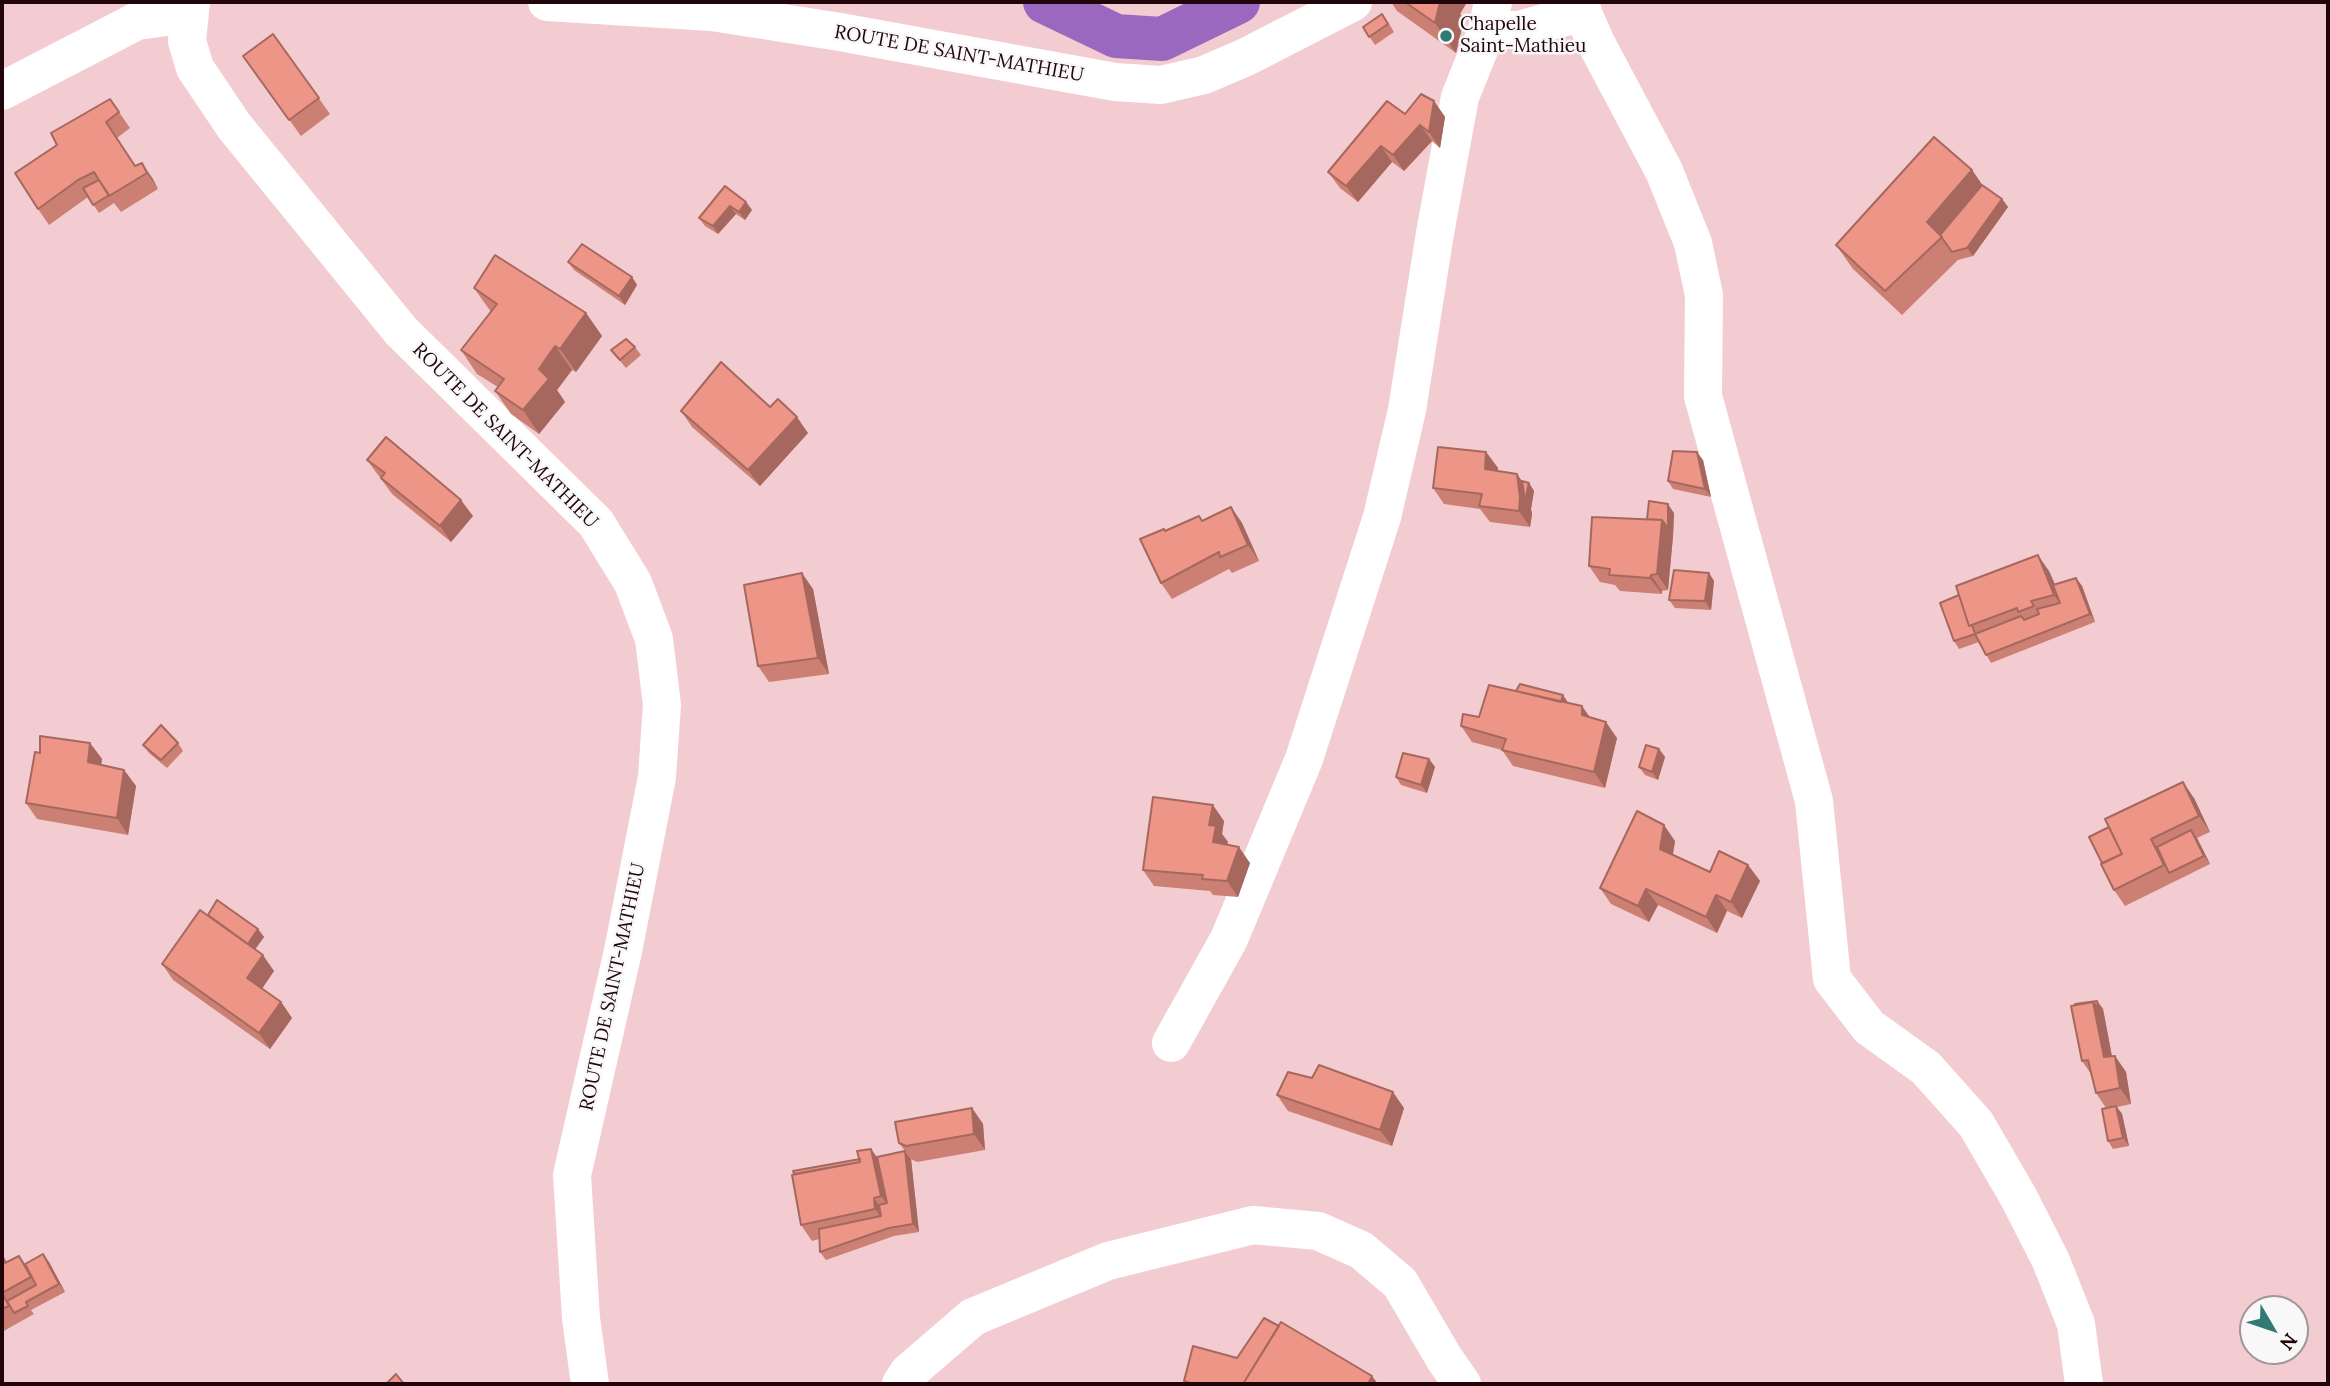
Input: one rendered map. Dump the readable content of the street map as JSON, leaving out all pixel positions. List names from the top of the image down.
{
  "streets": {
    "street": ["ROUTE DE SAINT-MATHIEU"]
  },
  "places": ["Chapelle Saint-Mathieu"],
  "north": "bottom right"
}
